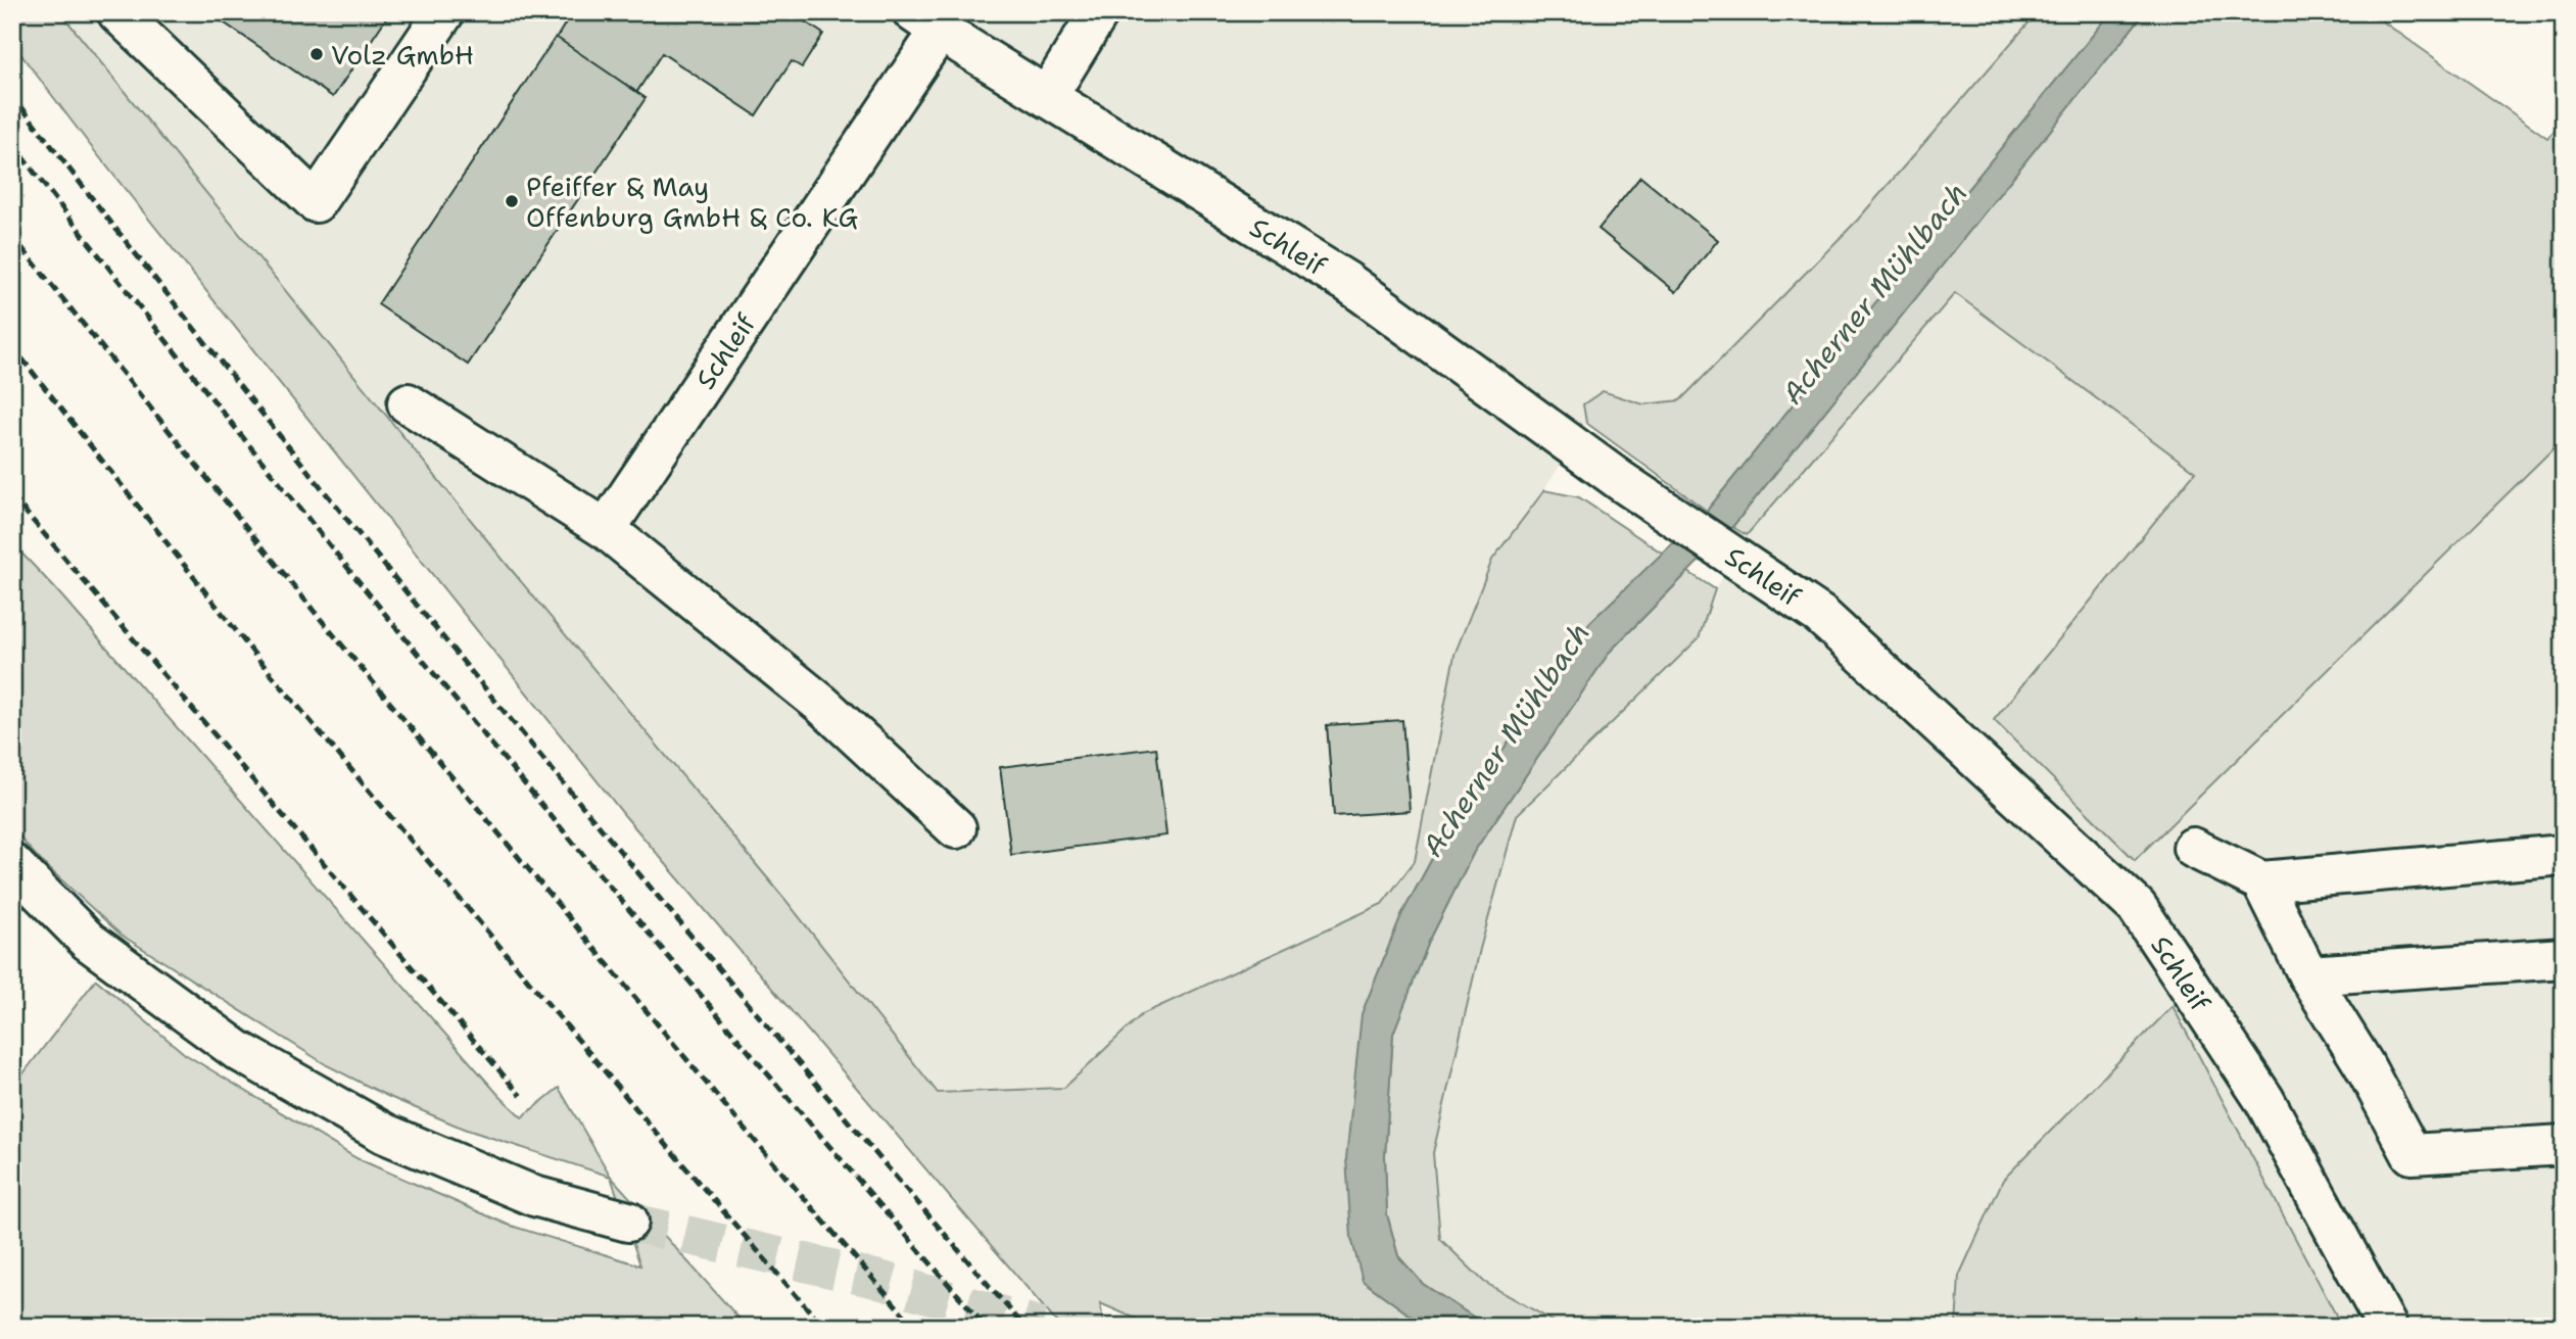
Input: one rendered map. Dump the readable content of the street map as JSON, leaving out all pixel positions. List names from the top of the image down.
{
  "streets": {
    "street": ["Schleif"]
  },
  "water": ["Acherner Mühlbach"],
  "places": ["Volz GmbH", "Pfeiffer & May Offenburg GmbH & Co. KG"]
}
